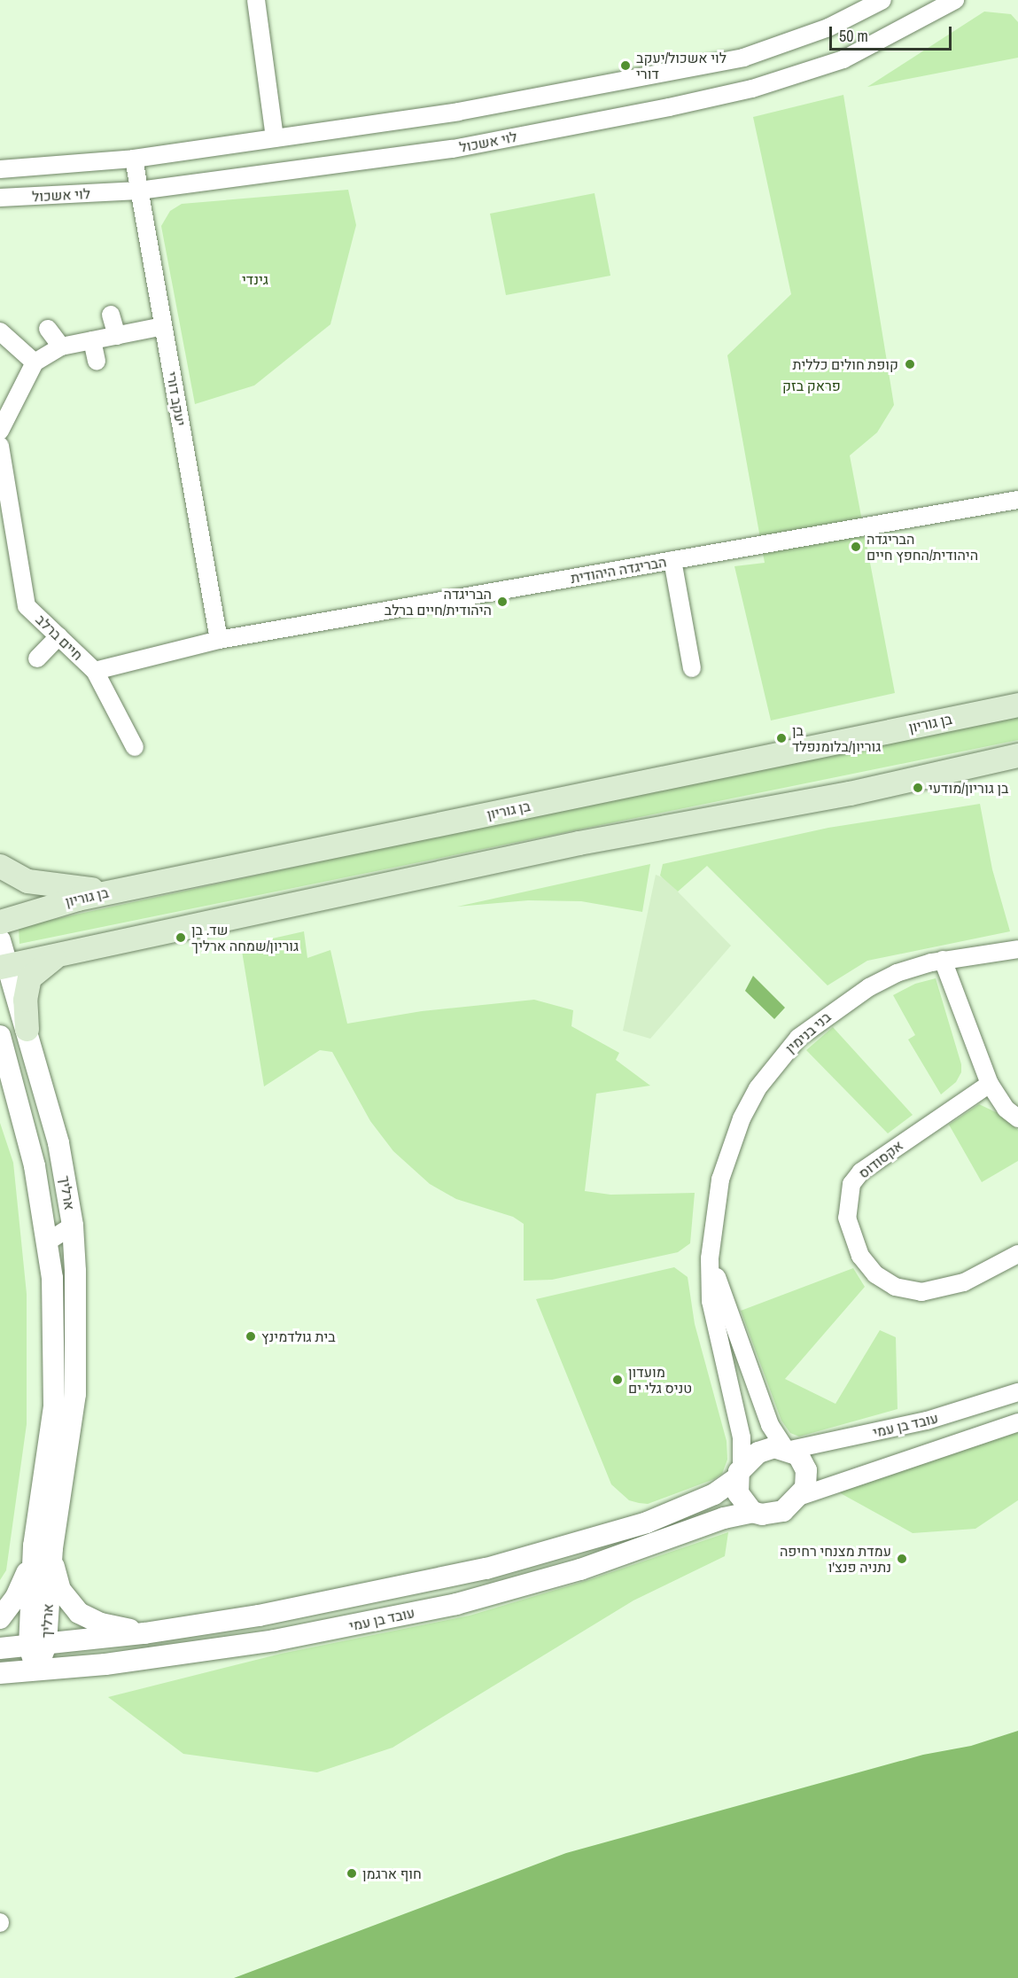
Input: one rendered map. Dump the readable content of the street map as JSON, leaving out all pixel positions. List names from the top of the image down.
{
  "streets": {
    "main road": ["בן גוריון"],
    "street": [
      "לוי אשכול",
      "יעקב דורי",
      "הבריגדה היהודית",
      "חיים ברלב",
      "בני בנימין",
      "אקסודוס",
      "ארליך",
      "עובד בן עמי"
    ]
  },
  "crossings": [
    ["לוי אשכול", "יעקב דורי"],
    ["יעקב דורי", "הבריגדה היהודית"],
    ["יעקב דורי", "חיים ברלב"],
    ["הבריגדה היהודית", "חיים ברלב"],
    ["בני בנימין", "עובד בן עמי"],
    ["ארליך", "עובד בן עמי"]
  ],
  "parks": ["גינדי", "פראק בזק"],
  "places": [
    "לוי אשכול/יעקב דורי",
    "קופת חולים כללית",
    "הבריגדה היהודית/החפץ חיים",
    "הבריגדה היהודית/חיים ברלב",
    "בן גוריון/בלומנפלד",
    "בן גוריון/מודעי",
    "שד. בן גוריון/שמחה ארליך",
    "בית גולדמינץ",
    "מועדון טניס גלי ים",
    "עמדת מצנחי רחיפה נתניה פנצ'ו",
    "חוף ארגמן"
  ],
  "scale_bar": "50 m"
}
